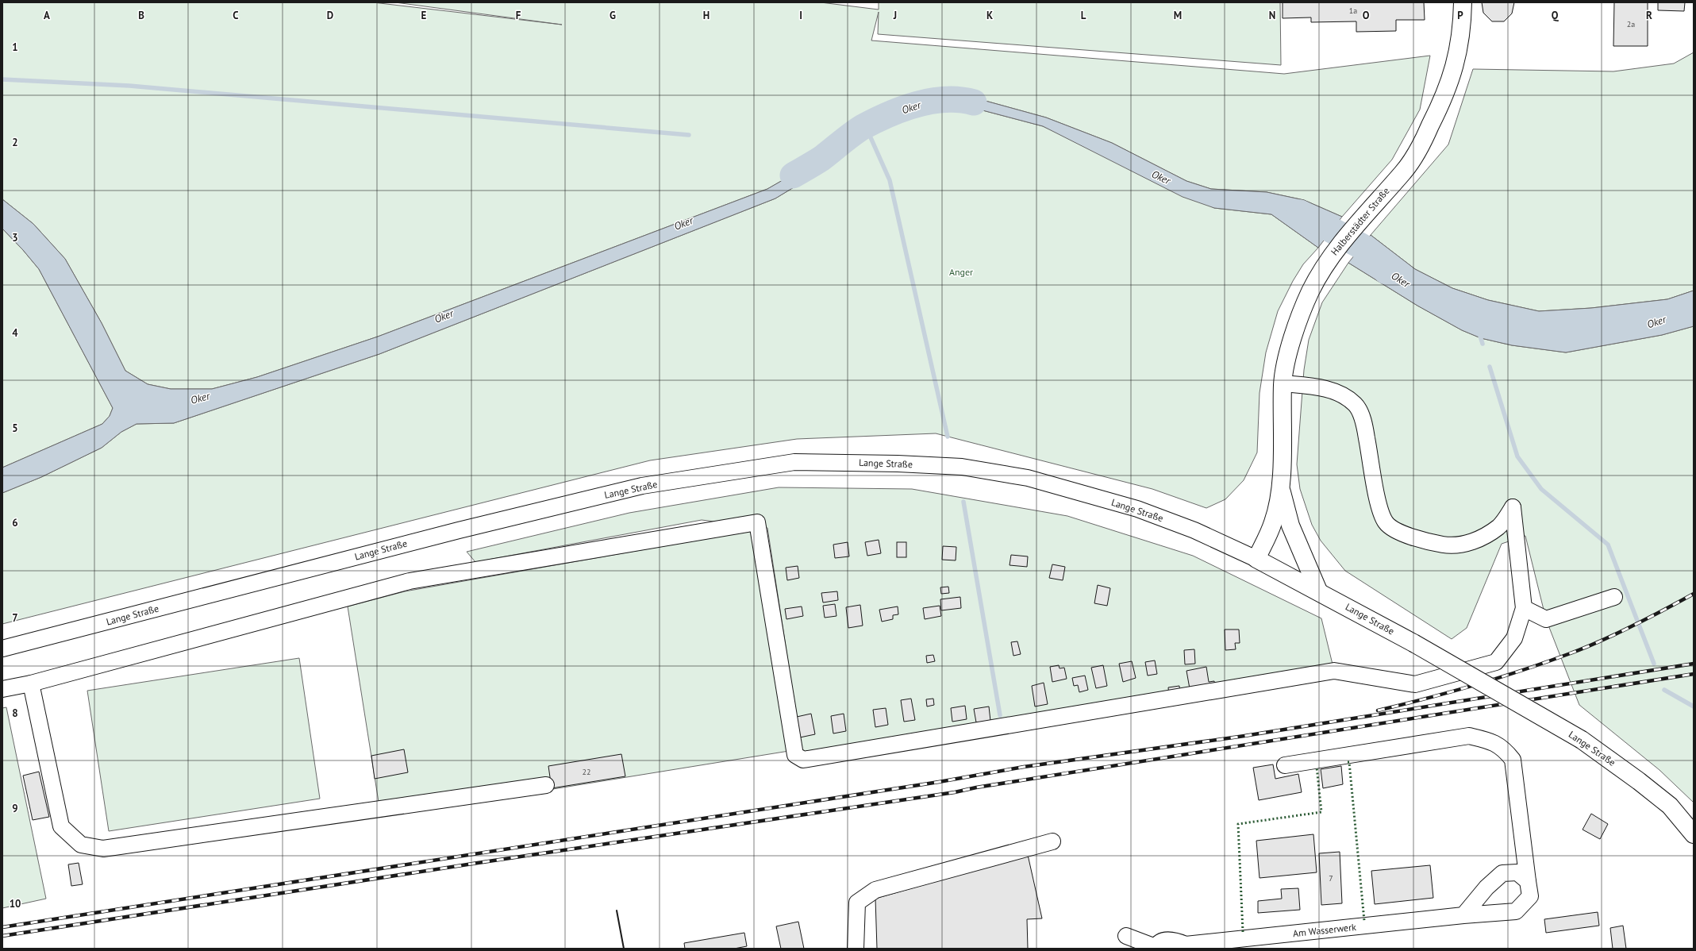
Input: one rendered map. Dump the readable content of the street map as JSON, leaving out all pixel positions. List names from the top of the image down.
{
  "streets": {
    "main road": ["Halberstädter Straße", "Lange Straße"],
    "street": ["Am Wasserwerk"]
  },
  "crossings": [
    ["Halberstädter Straße", "Lange Straße"]
  ],
  "water": ["Oker"],
  "parks": ["Anger"],
  "house_numbers": [
    "1a",
    "2a",
    "22",
    "7"
  ],
  "grid": {
    "columns": [
      "A",
      "B",
      "C",
      "D",
      "E",
      "F",
      "G",
      "H",
      "I",
      "J",
      "K",
      "L",
      "M",
      "N",
      "O",
      "P",
      "Q",
      "R"
    ],
    "rows": [
      "1",
      "2",
      "3",
      "4",
      "5",
      "6",
      "7",
      "8",
      "9",
      "10"
    ]
  }
}
